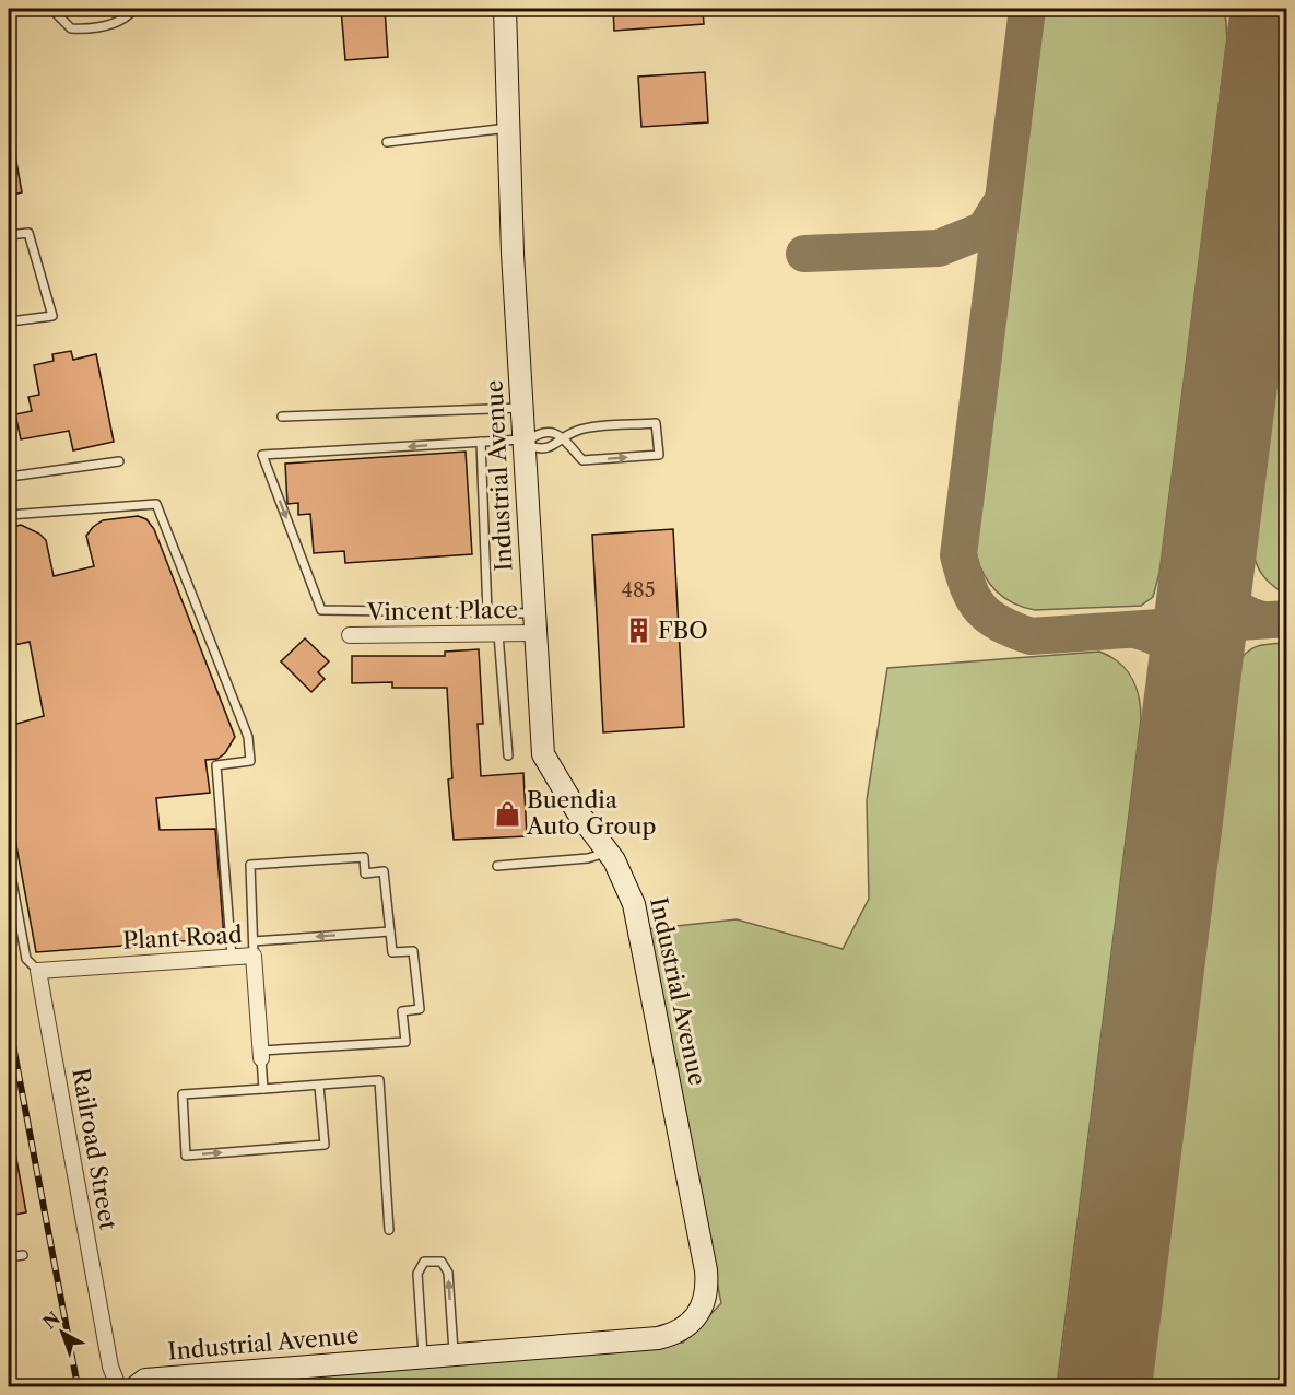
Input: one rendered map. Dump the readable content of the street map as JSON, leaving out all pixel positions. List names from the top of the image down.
{
  "streets": {
    "street": [
      "Industrial Avenue",
      "Vincent Place",
      "Plant Road",
      "Railroad Street"
    ]
  },
  "crossings": [
    ["Industrial Avenue", "Vincent Place"],
    ["Plant Road", "Railroad Street"]
  ],
  "places": {
    "building": ["FBO"],
    "shop": ["Buendia Auto Group"]
  },
  "house_numbers": ["485"],
  "north": "top left"
}
